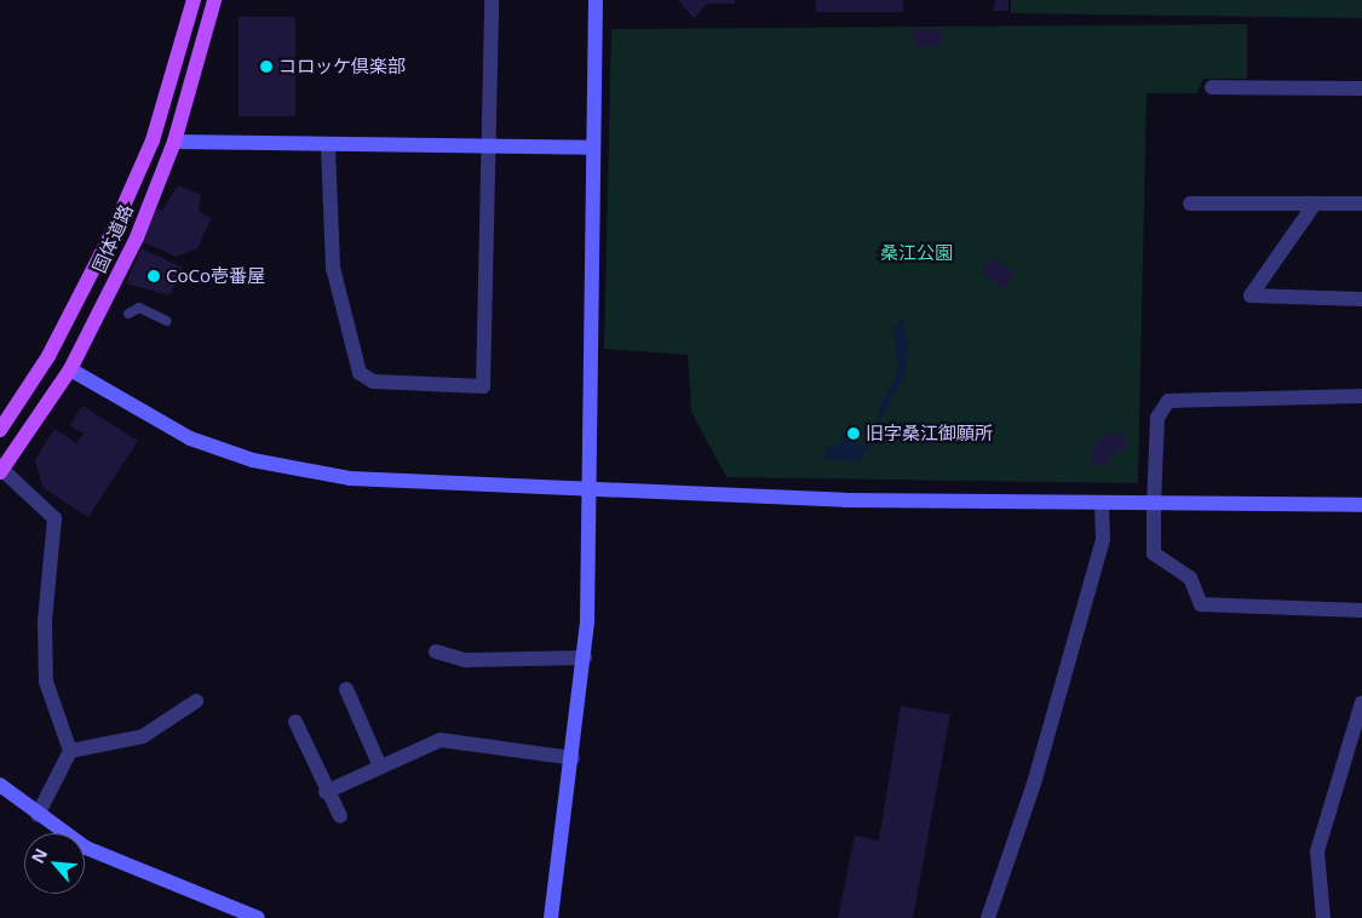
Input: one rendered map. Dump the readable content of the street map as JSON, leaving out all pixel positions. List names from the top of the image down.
{
  "streets": {
    "main road": ["国体道路"]
  },
  "parks": ["桑江公園"],
  "places": ["コロッケ倶楽部", "CoCo壱番屋", "旧字桑江御願所"],
  "north": "top left"
}
